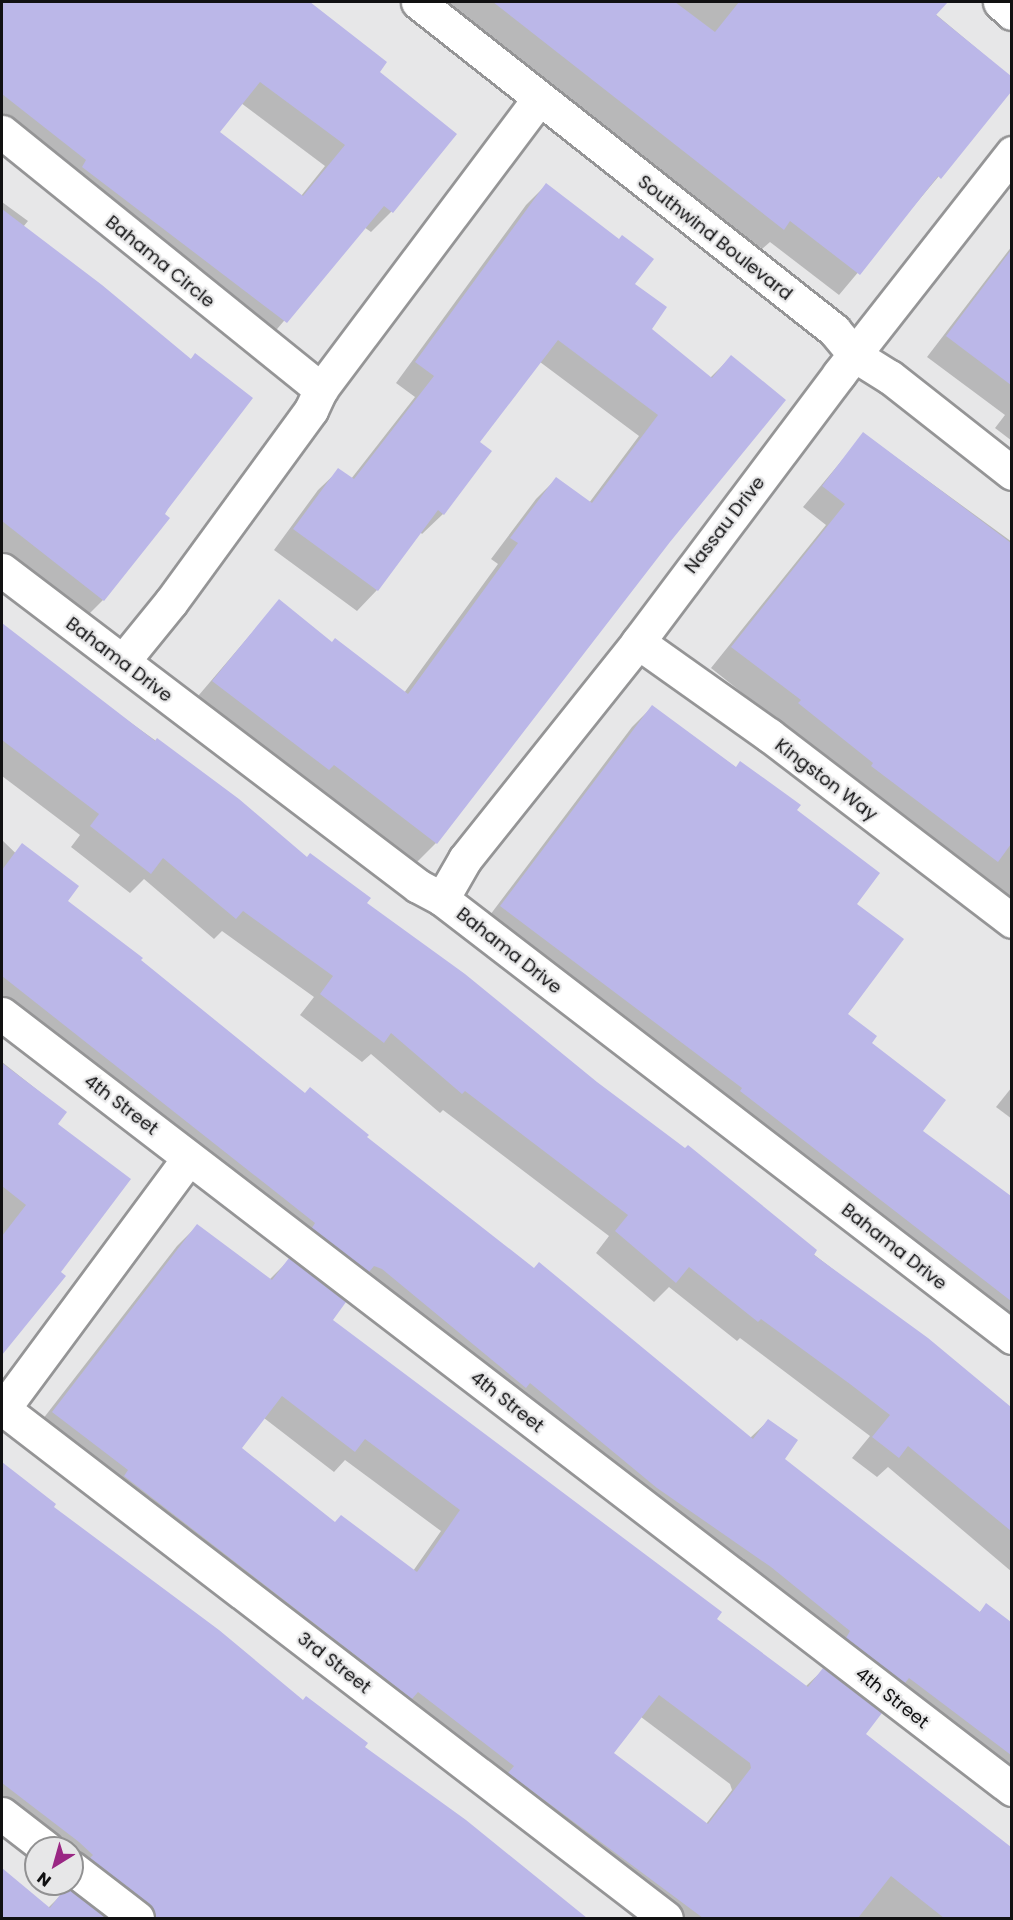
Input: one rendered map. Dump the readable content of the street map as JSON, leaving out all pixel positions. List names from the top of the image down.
{
  "streets": {
    "street": [
      "Southwind Boulevard",
      "Bahama Circle",
      "Nassau Drive",
      "Bahama Drive",
      "Kingston Way",
      "4th Street",
      "3rd Street"
    ]
  },
  "crossings": [
    ["Southwind Boulevard", "Nassau Drive"],
    ["Nassau Drive", "Bahama Drive"],
    ["Nassau Drive", "Kingston Way"]
  ],
  "north": "bottom left"
}
